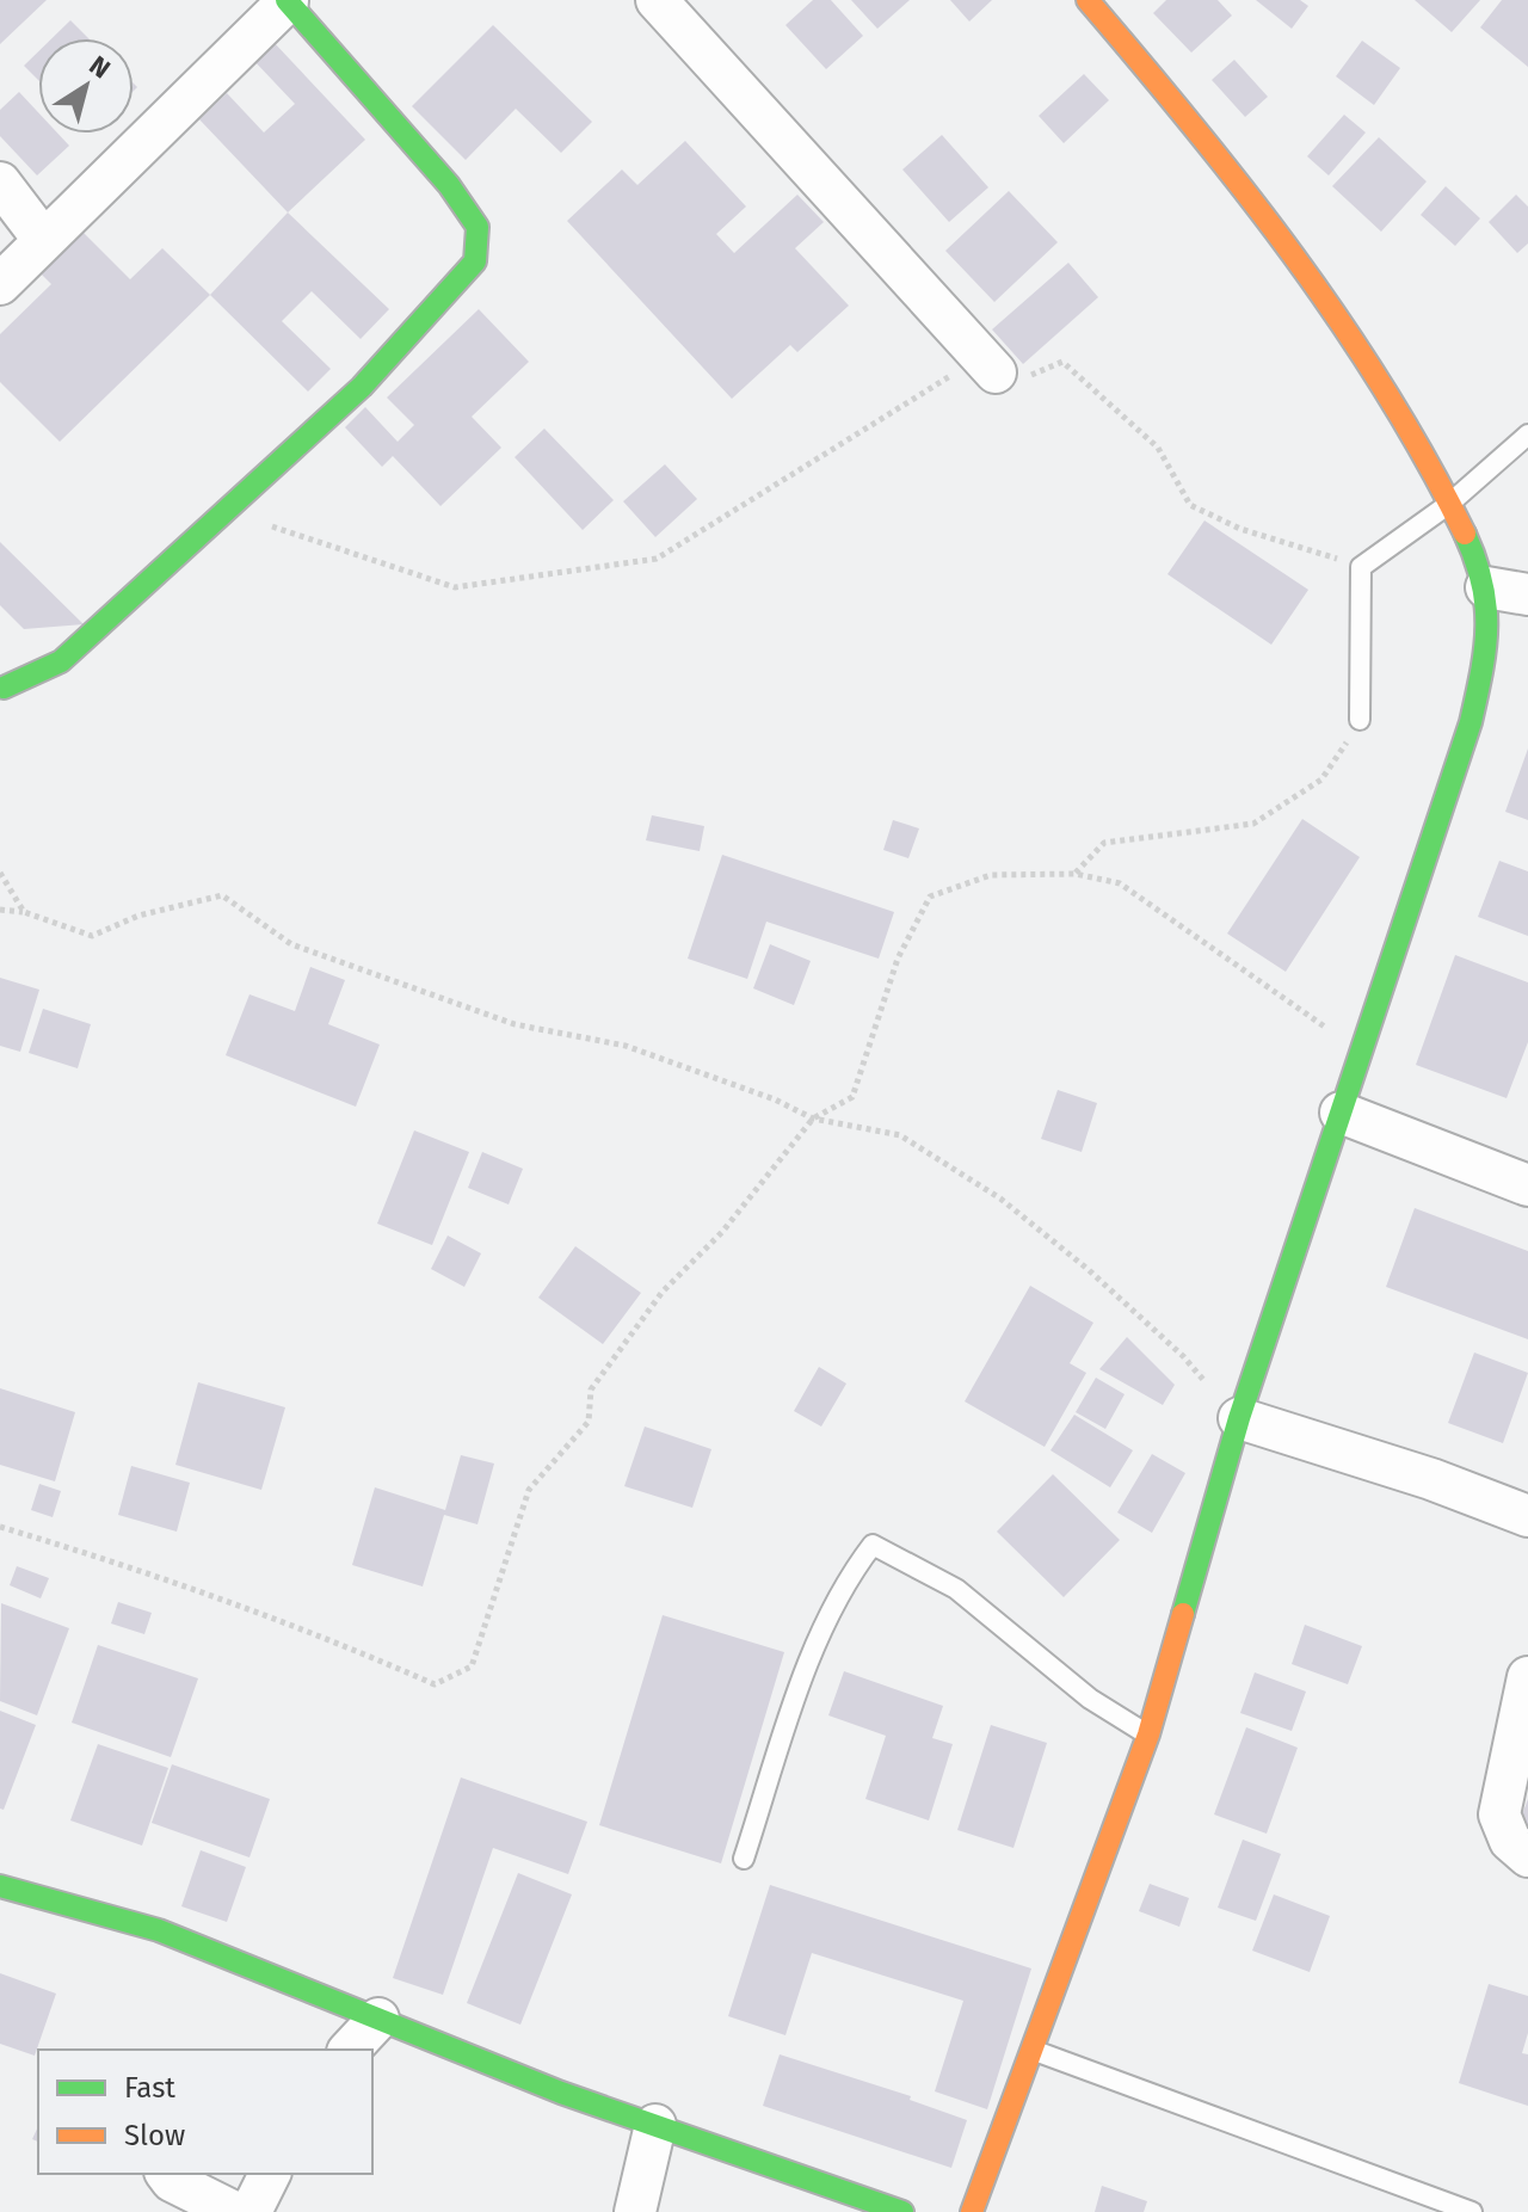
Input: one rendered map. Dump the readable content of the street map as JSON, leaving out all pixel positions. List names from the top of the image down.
{
  "legend": ["Fast", "Slow"],
  "north": "top right"
}
